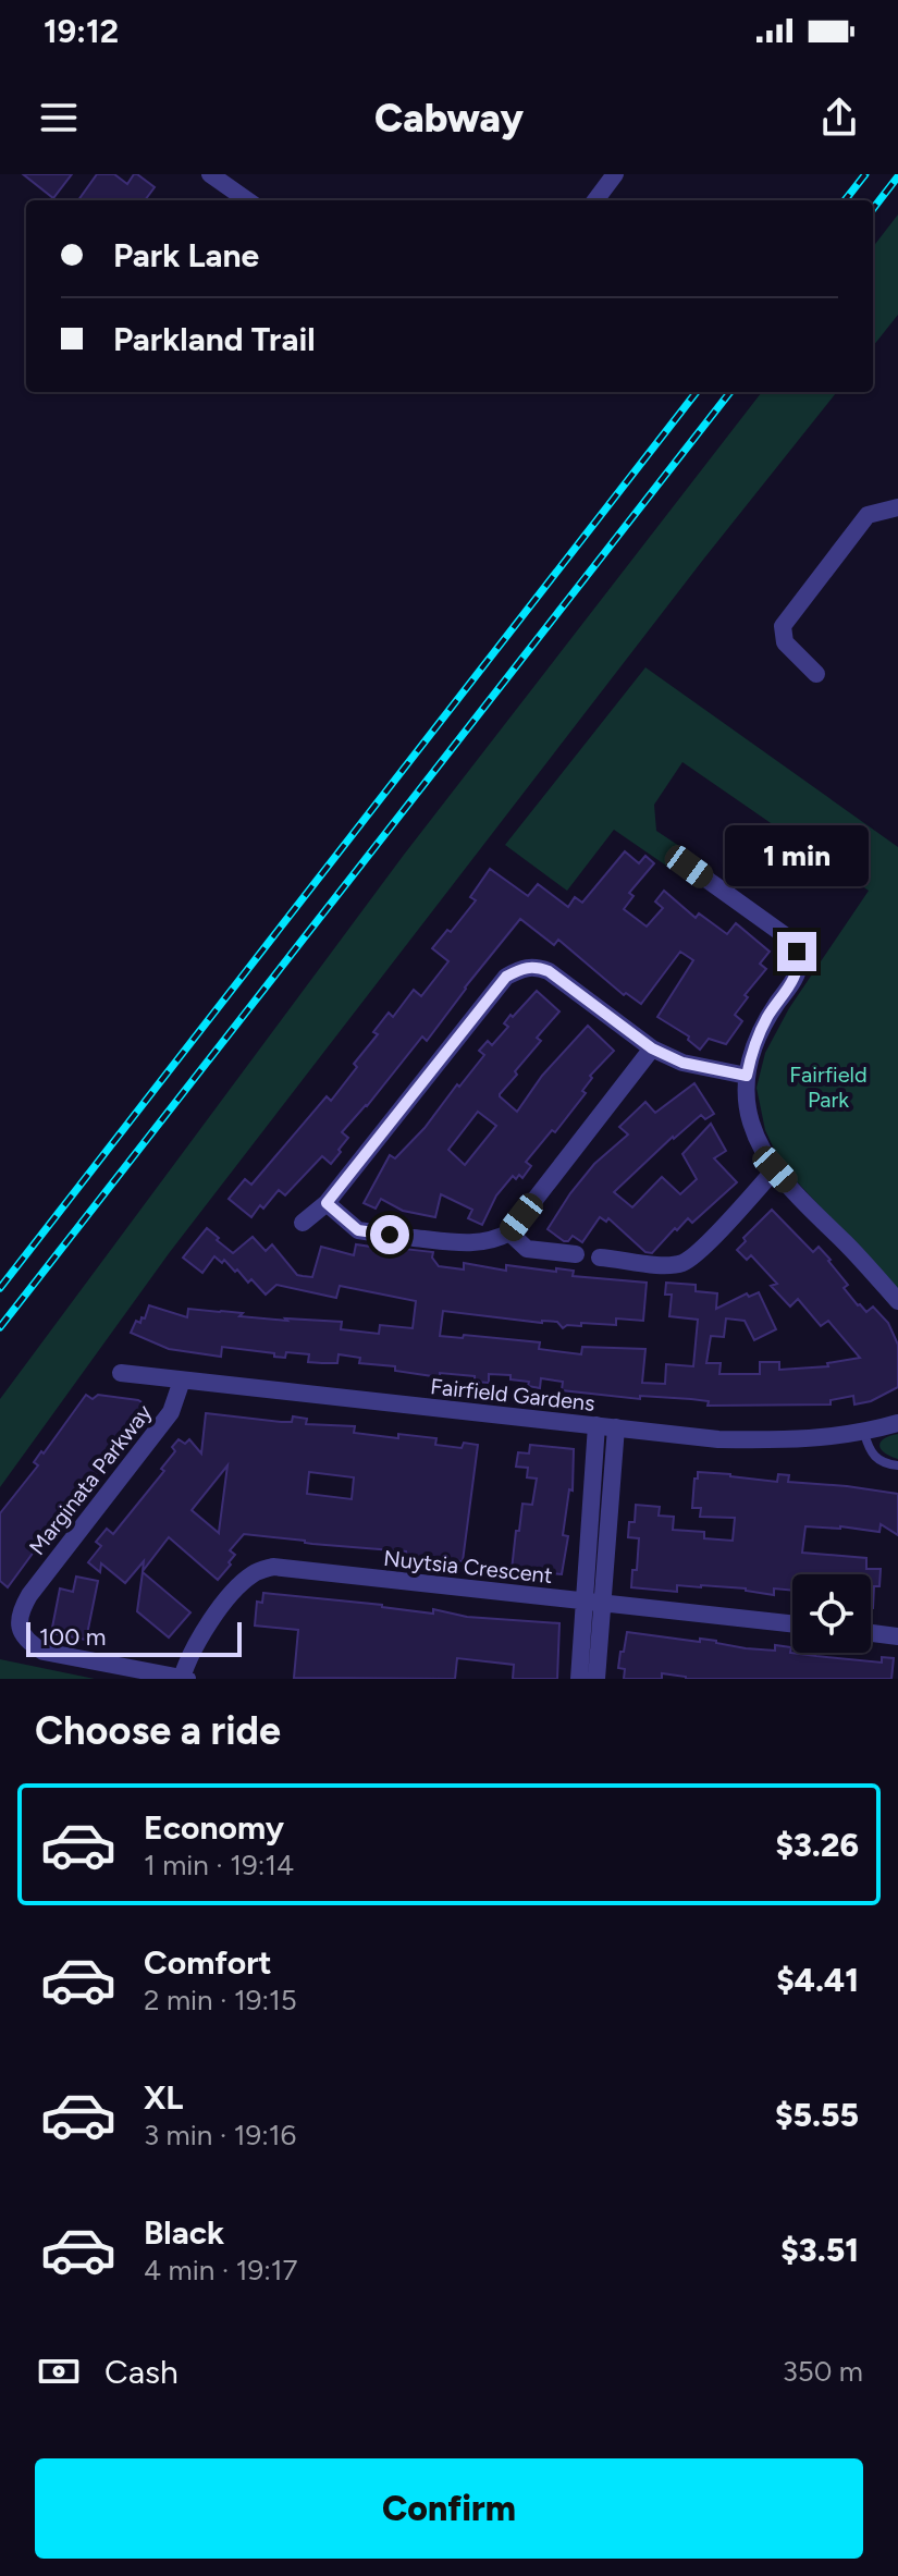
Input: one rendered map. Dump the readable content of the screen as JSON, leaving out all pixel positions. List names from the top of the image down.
{
  "streets": {
    "street": ["Fairfield Gardens", "Marginata Parkway", "Nuytsia Crescent"]
  },
  "crossings": [
    ["Fairfield Gardens", "Marginata Parkway"],
    ["Marginata Parkway", "Nuytsia Crescent"]
  ],
  "parks": ["Fairfield Park"],
  "scale_bar": "100 m",
  "page": {
    "status": "19:12",
    "header": "Cabway",
    "banner": ["Park Lane", "Parkland Trail"],
    "bubble": "1 min",
    "scale": "100 m",
    "heading": "Choose a ride",
    "list": [
      {
        "name": "Economy",
        "note": "1 min · 19:14",
        "value": "$3.26"
      },
      {
        "name": "Comfort",
        "note": "2 min · 19:15",
        "value": "$4.41"
      },
      {
        "name": "XL",
        "note": "3 min · 19:16",
        "value": "$5.55"
      },
      {
        "name": "Black",
        "note": "4 min · 19:17",
        "value": "$3.51"
      }
    ],
    "pay": ["Cash", "350 m"],
    "buttons": "Confirm"
  }
}
